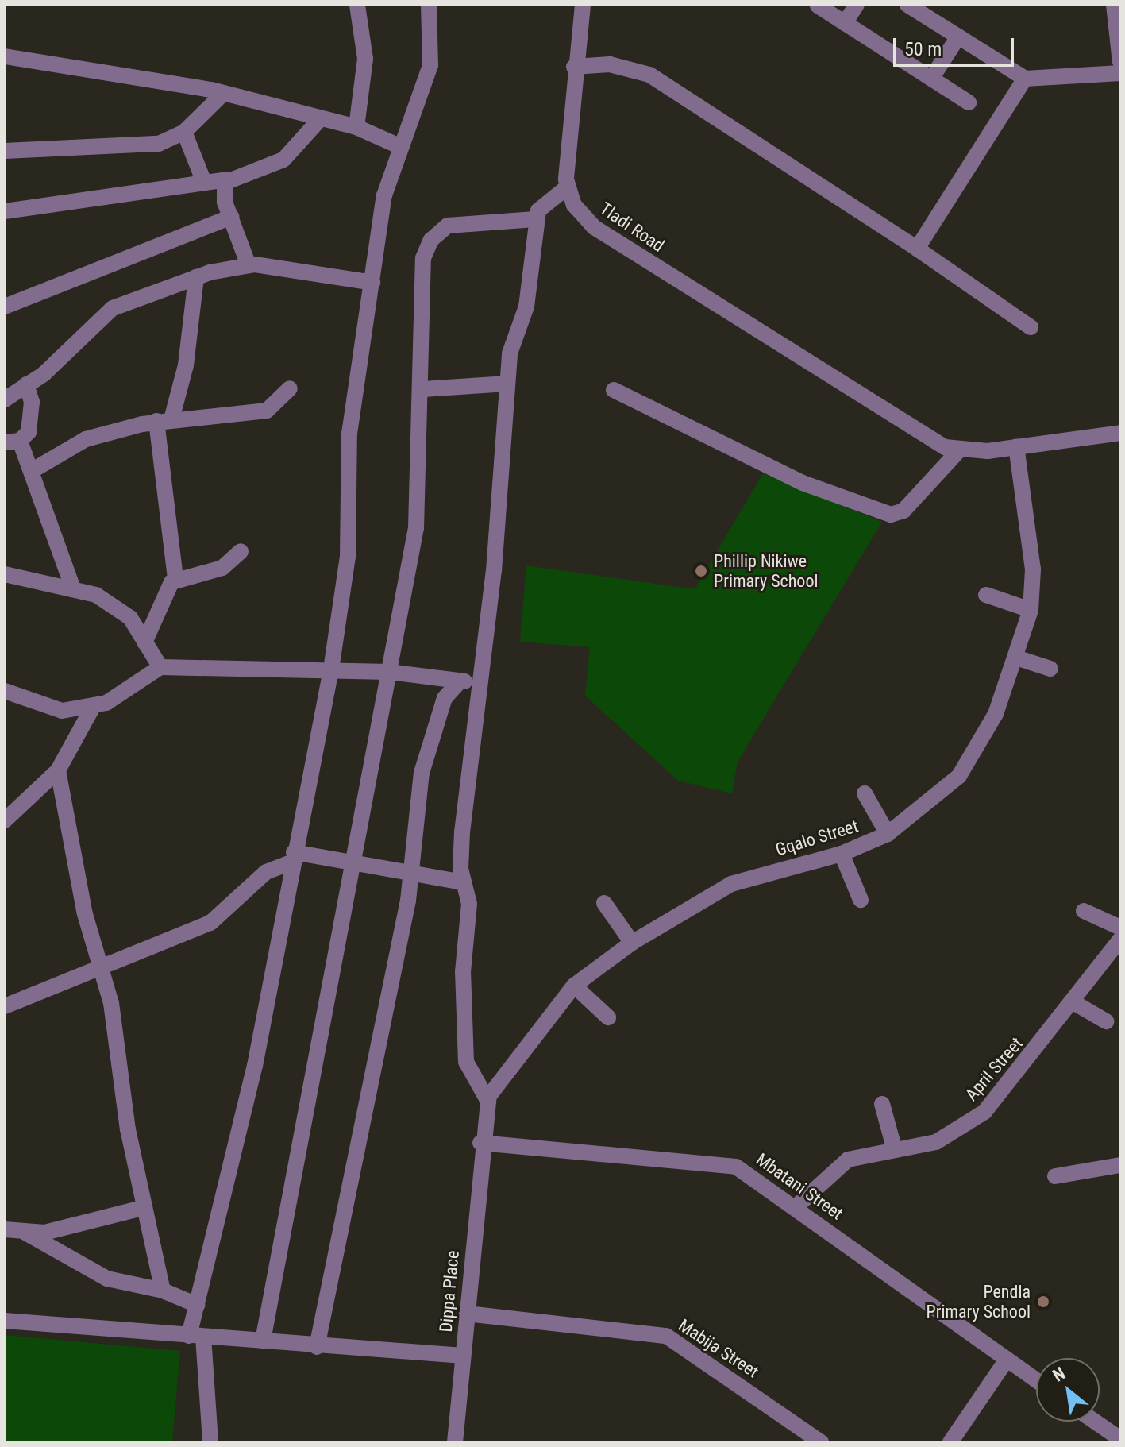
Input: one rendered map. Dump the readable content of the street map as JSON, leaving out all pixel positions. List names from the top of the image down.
{
  "streets": {
    "street": [
      "Tladi Road",
      "Gqalo Street",
      "April Street",
      "Mbatani Street",
      "Dippa Place",
      "Mabija Street"
    ]
  },
  "crossings": [
    ["Tladi Road", "Gqalo Street"],
    ["Gqalo Street", "Mbatani Street"],
    ["Gqalo Street", "Dippa Place"],
    ["April Street", "Mbatani Street"],
    ["Mbatani Street", "Dippa Place"],
    ["Dippa Place", "Mabija Street"]
  ],
  "places": ["Phillip Nikiwe Primary School", "Pendla Primary School"],
  "scale_bar": "50 m",
  "north": "top left"
}
